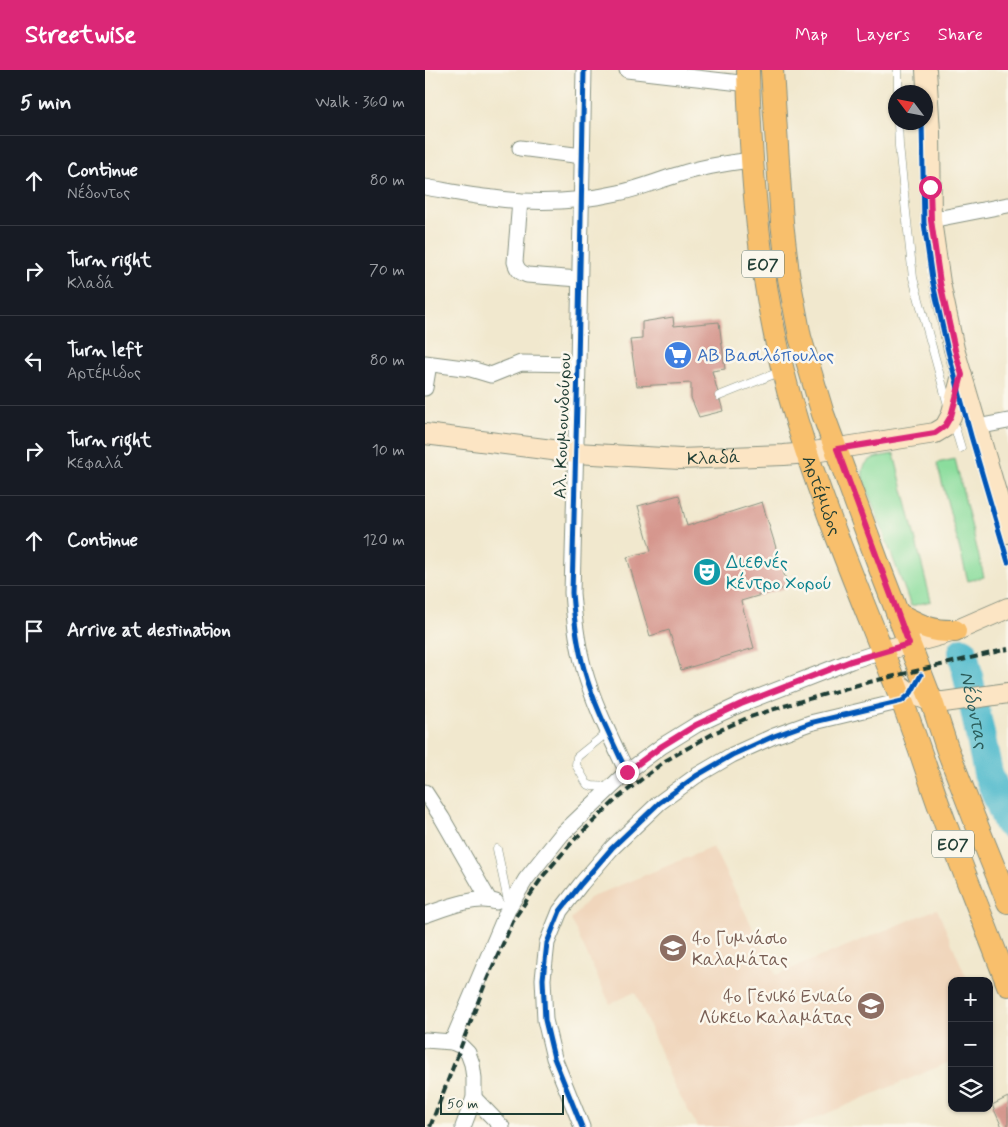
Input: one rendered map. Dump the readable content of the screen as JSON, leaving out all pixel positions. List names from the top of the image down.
{
  "streets": {
    "main road": ["ΕΟ7", "Αρτέμιδος"],
    "street": ["Αλ. Κουμουνδούρου", "Κλαδά"]
  },
  "crossings": [
    ["Αλ. Κουμουνδούρου", "Κλαδά"],
    ["Κλαδά", "Αρτέμιδος"]
  ],
  "water": ["Νέδoντας"],
  "places": {
    "supermarket": ["ΑΒ Βασιλόπουλος"],
    "theatre": ["Διεθνές Κέντρο Χορού"],
    "school or university": ["4ο Γυμνάσιο Καλαμάτας", "4ο Γενικό Ενιαίο Λύκειο Καλαμάτας"]
  },
  "scale_bar": "50 m",
  "north": "top left",
  "page": {
    "header": "Streetwise",
    "nav": ["Map", "Layers", "Share"],
    "heading": ["5 min", "Walk · 360 m"],
    "list": [
      ["Continue", "Νέδοντος", "80 m"],
      ["Turn right", "Κλαδά", "70 m"],
      ["Turn left", "Αρτέμιδος", "80 m"],
      ["Turn right", "Κεφαλά", "10 m"],
      ["Continue", "120 m"],
      "Arrive at destination"
    ],
    "map_buttons": ["+", "−"],
    "scale": "50 m"
  }
}
